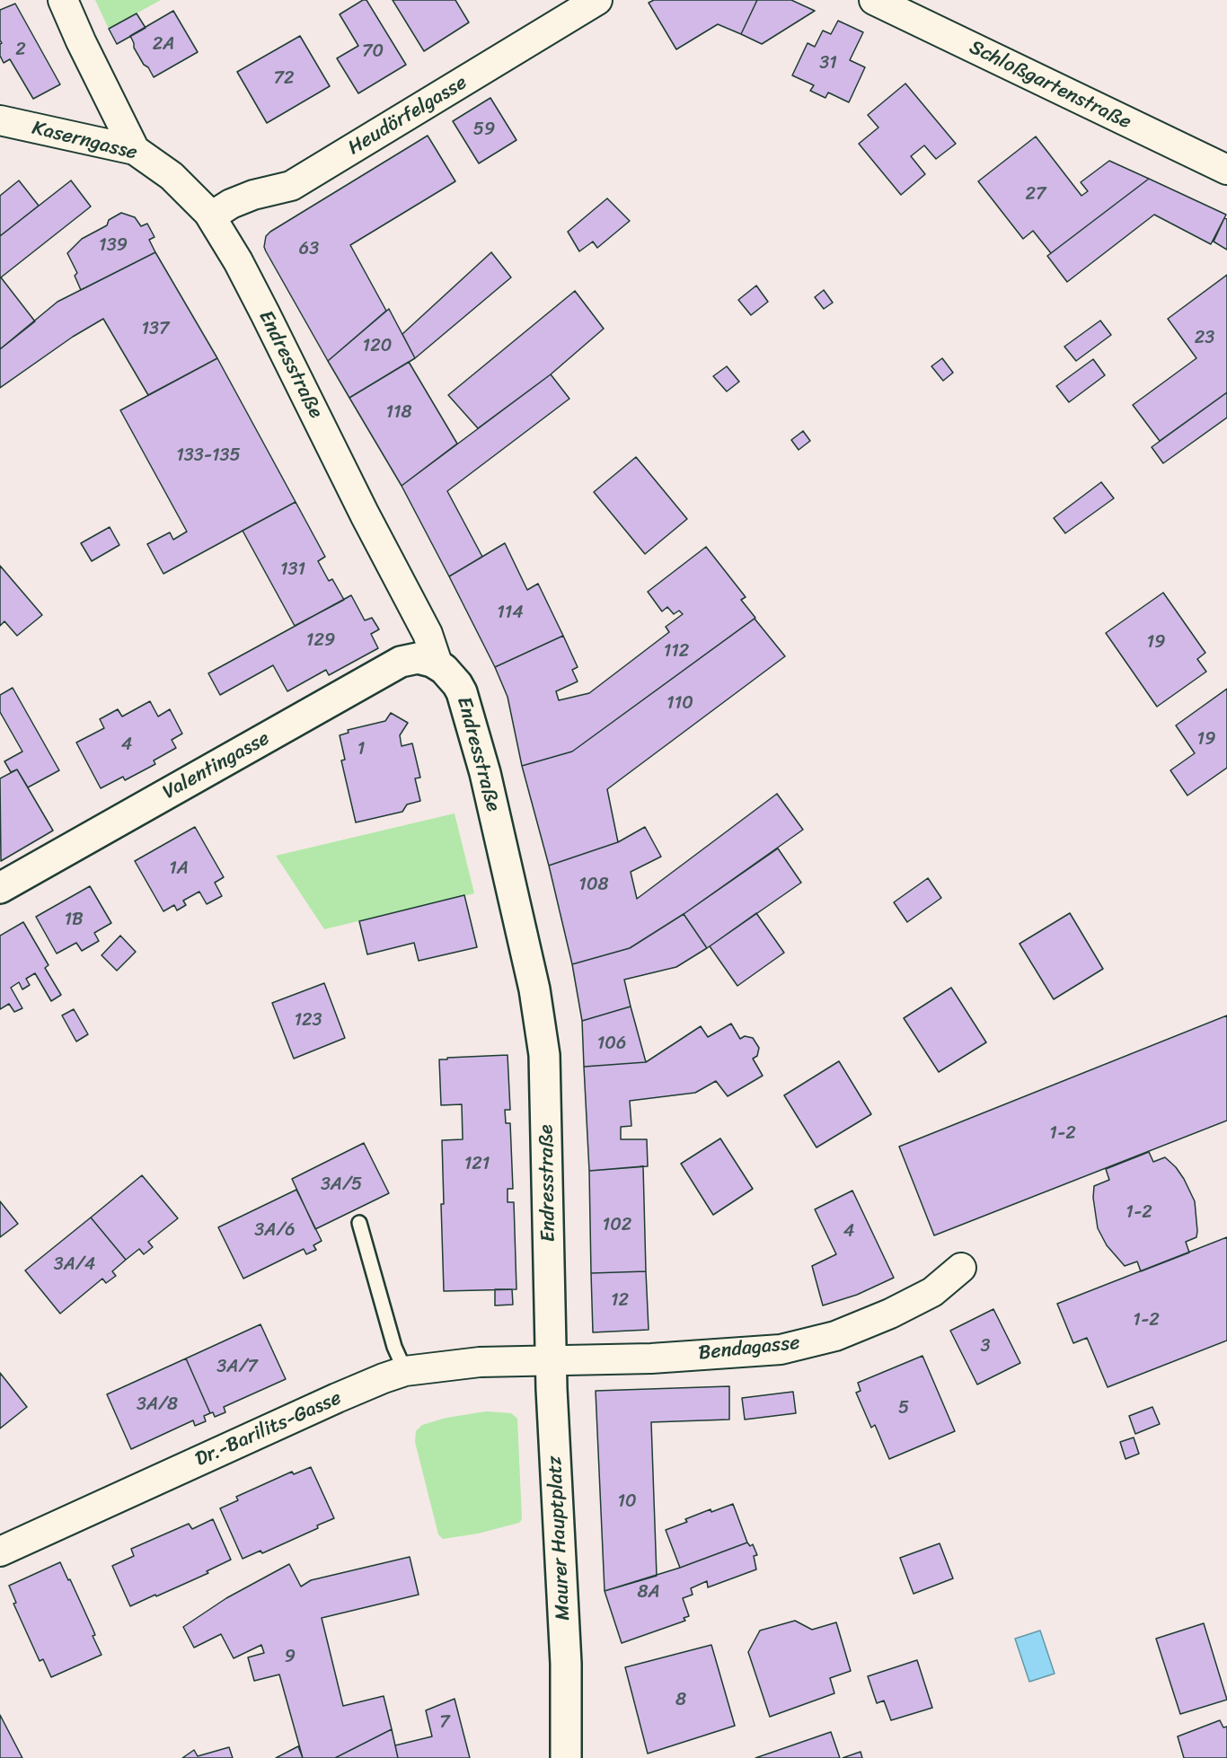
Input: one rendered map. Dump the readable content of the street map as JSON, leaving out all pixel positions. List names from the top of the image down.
{
  "streets": {
    "main road": ["Endresstraße", "Valentingasse", "Maurer Hauptplatz"],
    "street": [
      "Schloßgartenstraße",
      "Heudörfelgasse",
      "Kaserngasse",
      "Bendagasse",
      "Dr.-Barilits-Gasse"
    ]
  },
  "crossings": [
    ["Heudörfelgasse", "Kaserngasse"],
    ["Heudörfelgasse", "Endresstraße"],
    ["Kaserngasse", "Endresstraße"],
    ["Endresstraße", "Valentingasse"],
    ["Endresstraße", "Maurer Hauptplatz"],
    ["Bendagasse", "Dr.-Barilits-Gasse"],
    ["Bendagasse", "Maurer Hauptplatz"],
    ["Dr.-Barilits-Gasse", "Maurer Hauptplatz"]
  ],
  "house_numbers": [
    "2A",
    "2",
    "70",
    "31",
    "72",
    "59",
    "27",
    "139",
    "63",
    "137",
    "23",
    "120",
    "118",
    "133-135",
    "131",
    "114",
    "129",
    "19",
    "112",
    "110",
    "19",
    "4",
    "1",
    "1A",
    "108",
    "1B",
    "123",
    "106",
    "1-2",
    "121",
    "3A/5",
    "1-2",
    "102",
    "3A/6",
    "4",
    "3A/4",
    "12",
    "1-2",
    "3",
    "3A/7",
    "3A/8",
    "5",
    "10",
    "8A",
    "9",
    "8",
    "7"
  ]
}
